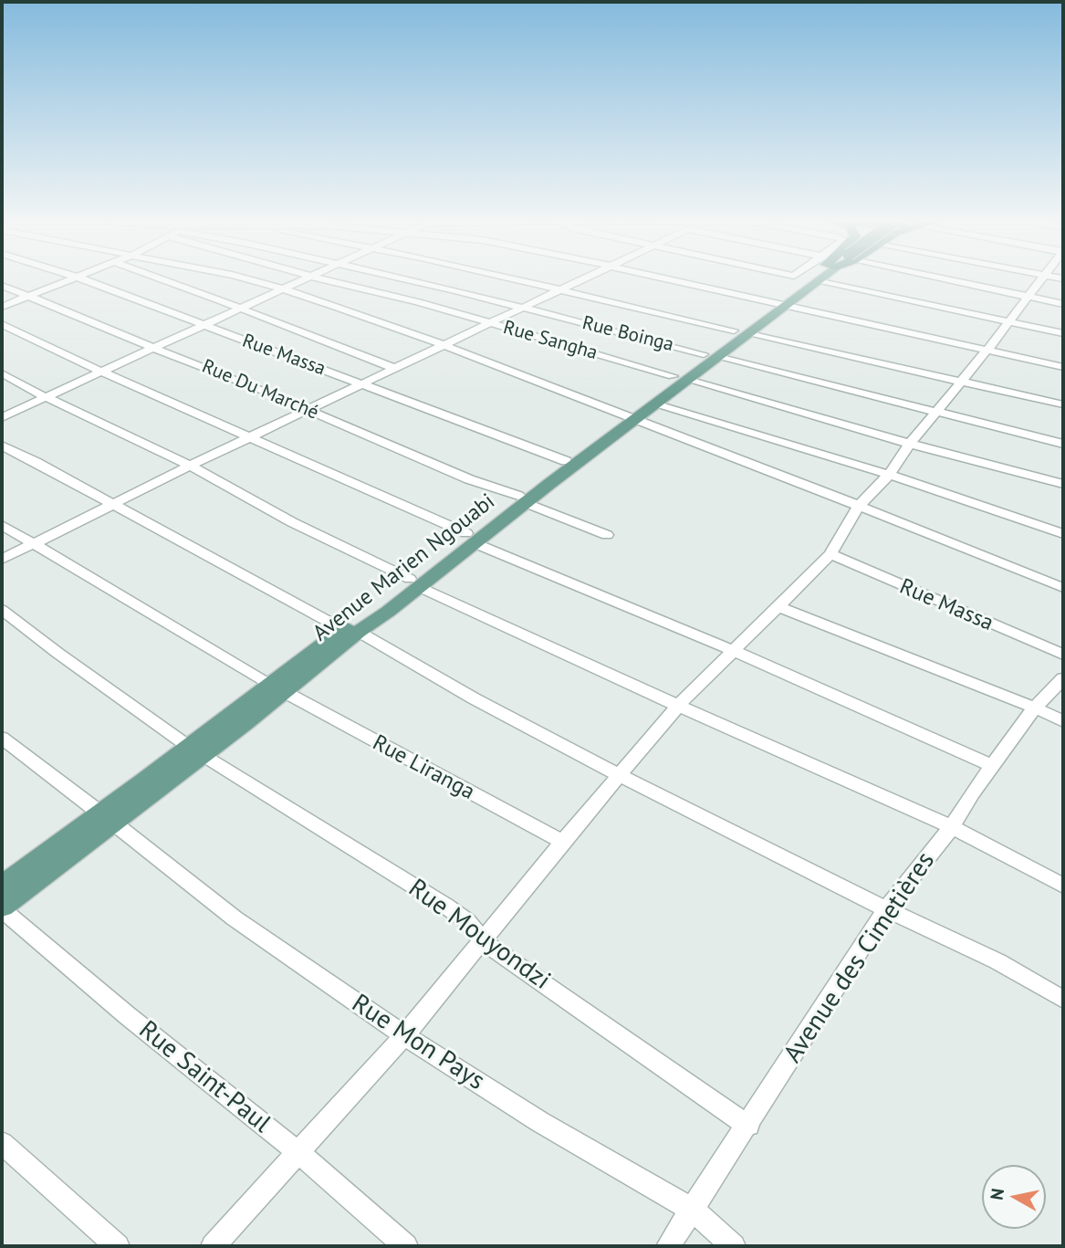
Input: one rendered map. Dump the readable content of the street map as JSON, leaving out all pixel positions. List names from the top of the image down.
{
  "streets": {
    "main road": ["Avenue Marien Ngouabi"],
    "street": [
      "Rue Boinga",
      "Rue Sangha",
      "Rue Massa",
      "Rue Du Marché",
      "Rue Liranga",
      "Rue Mouyondzi",
      "Avenue des Cimetières",
      "Rue Mon Pays",
      "Rue Saint-Paul"
    ]
  },
  "crossings": [
    ["Rue Boinga", "Avenue Marien Ngouabi"],
    ["Rue Sangha", "Avenue Marien Ngouabi"],
    ["Rue Du Marché", "Avenue Marien Ngouabi"],
    ["Avenue Marien Ngouabi", "Rue Liranga"],
    ["Avenue Marien Ngouabi", "Rue Mouyondzi"],
    ["Avenue Marien Ngouabi", "Rue Mon Pays"],
    ["Avenue Marien Ngouabi", "Rue Saint-Paul"],
    ["Rue Mouyondzi", "Avenue des Cimetières"],
    ["Avenue des Cimetières", "Rue Mon Pays"]
  ],
  "north": "left"
}
